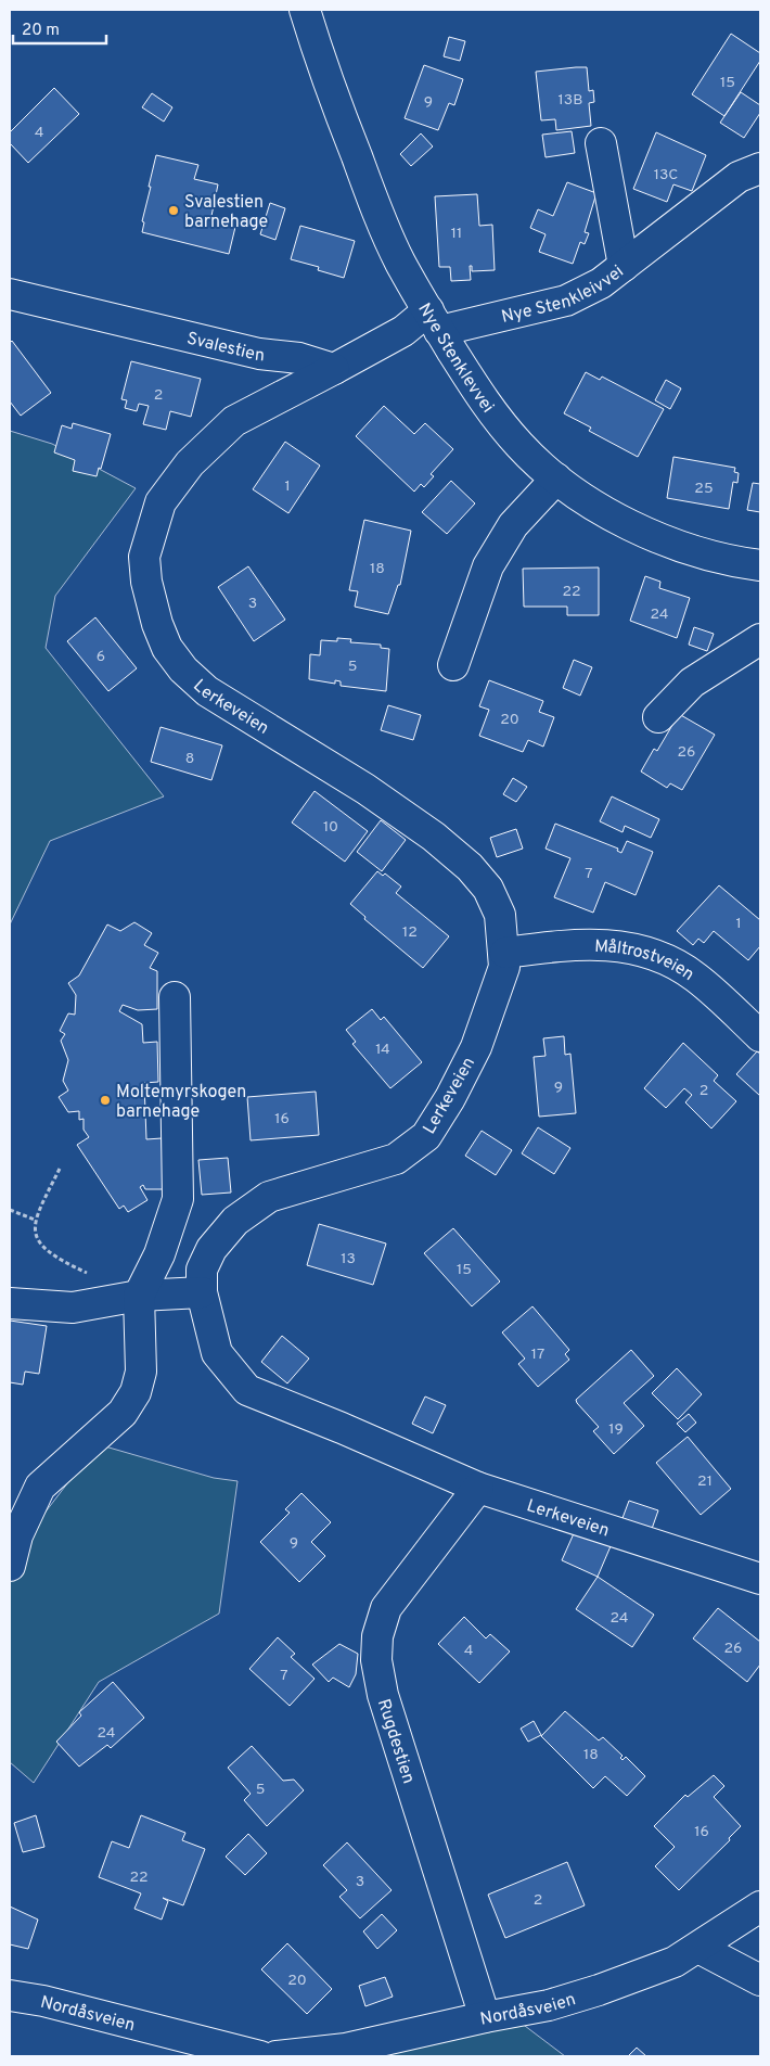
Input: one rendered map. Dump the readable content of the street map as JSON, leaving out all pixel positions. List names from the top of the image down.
{
  "streets": {
    "street": [
      "Nye Stenkleivvei",
      "Svalestien",
      "Nye Stenklevvei",
      "Lerkeveien",
      "Måltrostveien",
      "Rugdestien",
      "Nordåsveien"
    ]
  },
  "crossings": [
    ["Nye Stenkleivvei", "Nye Stenklevvei"],
    ["Svalestien", "Lerkeveien"],
    ["Lerkeveien", "Måltrostveien"],
    ["Lerkeveien", "Rugdestien"],
    ["Rugdestien", "Nordåsveien"]
  ],
  "places": ["Svalestien barnehage", "Moltemyrskogen barnehage"],
  "house_numbers": [
    "15",
    "13B",
    "9",
    "4",
    "13C",
    "11",
    "2",
    "1",
    "25",
    "18",
    "22",
    "3",
    "24",
    "6",
    "5",
    "20",
    "26",
    "8",
    "10",
    "7",
    "1",
    "12",
    "14",
    "9",
    "2",
    "16",
    "13",
    "15",
    "17",
    "19",
    "21",
    "9",
    "24",
    "26",
    "4",
    "7",
    "24",
    "18",
    "5",
    "16",
    "22",
    "3",
    "2",
    "20"
  ],
  "scale_bar": "20 m"
}
